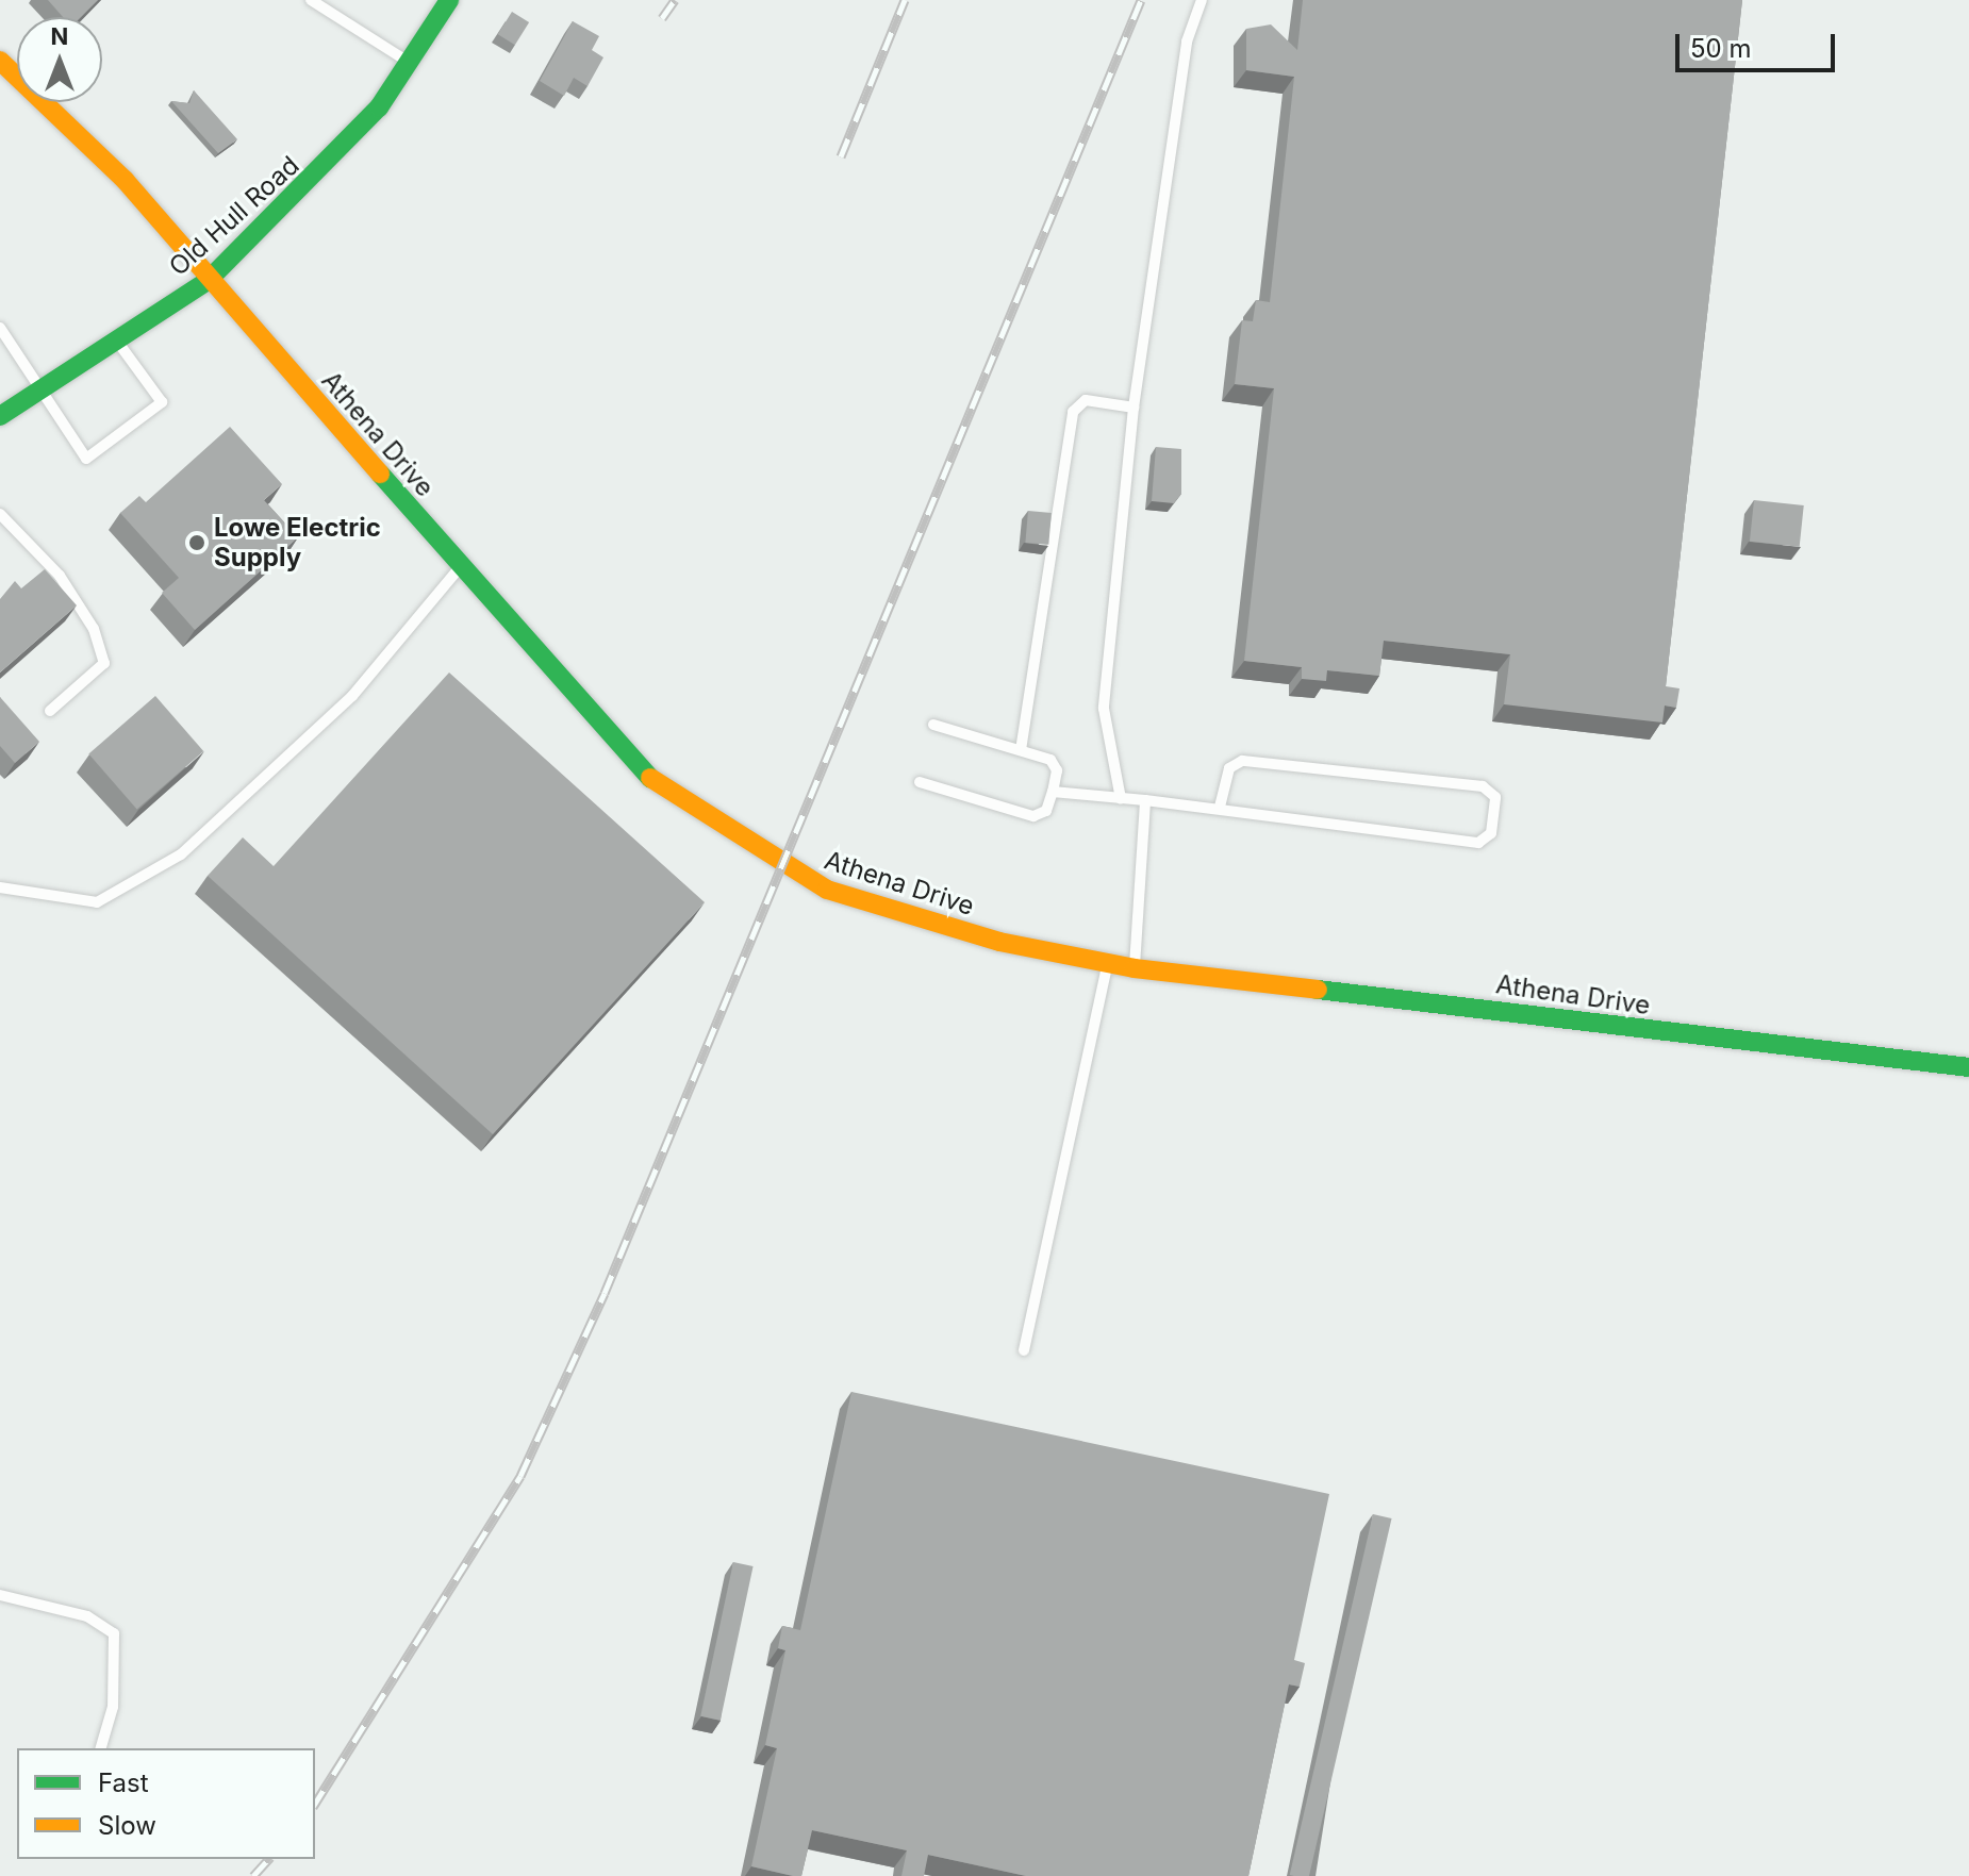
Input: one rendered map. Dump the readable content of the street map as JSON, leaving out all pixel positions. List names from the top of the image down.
{
  "streets": {
    "street": ["Old Hull Road", "Athena Drive"]
  },
  "crossings": [
    ["Old Hull Road", "Athena Drive"]
  ],
  "places": ["Lowe Electric Supply"],
  "legend": ["Fast", "Slow"],
  "scale_bar": "50 m",
  "north": "top"
}
